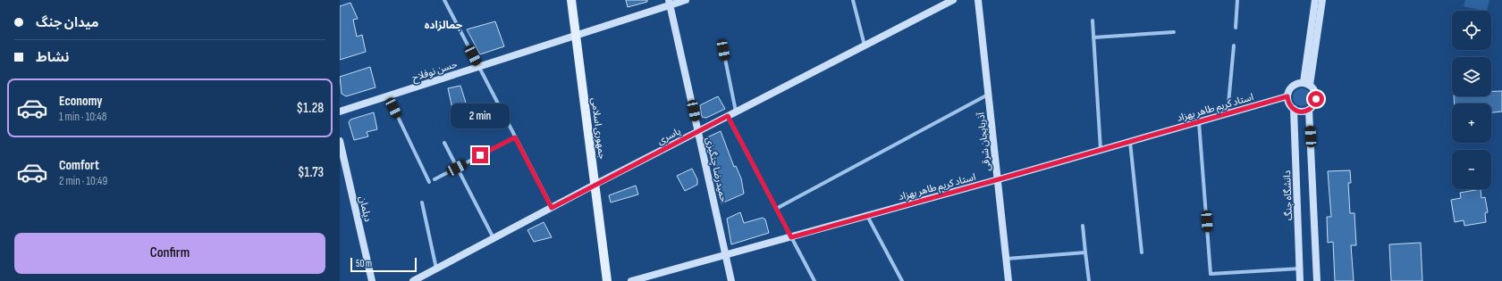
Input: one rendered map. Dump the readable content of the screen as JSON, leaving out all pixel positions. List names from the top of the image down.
{
  "streets": {
    "main road": ["جمهوری اسلامی"],
    "street": [
      "حسن نوفلاح",
      "استاد کریم طاهر بهزاد",
      "یاسری",
      "آذربایجان شرقی",
      "حمیدرضا چنگیزی",
      "دانشگاه جنگ",
      "دیلمان"
    ]
  },
  "crossings": [
    ["حسن نوفلاح", "جمهوری اسلامی"],
    ["حسن نوفلاح", "حمیدرضا چنگیزی"],
    ["استاد کریم طاهر بهزاد", "آذربایجان شرقی"],
    ["استاد کریم طاهر بهزاد", "حمیدرضا چنگیزی"],
    ["استاد کریم طاهر بهزاد", "دانشگاه جنگ"],
    ["جمهوری اسلامی", "یاسری"],
    ["یاسری", "حمیدرضا چنگیزی"]
  ],
  "districts": ["جمالزاده"],
  "scale_bar": "50 m",
  "page": {
    "banner": ["میدان جنگ", "نشاط"],
    "map_buttons": ["+", "−"],
    "list": [
      {
        "name": "Economy",
        "note": "1 min · 10:48",
        "value": "$1.28"
      },
      {
        "name": "Comfort",
        "note": "2 min · 10:49",
        "value": "$1.73"
      }
    ],
    "bubble": "2 min",
    "buttons": "Confirm",
    "scale": "50 m"
  }
}
